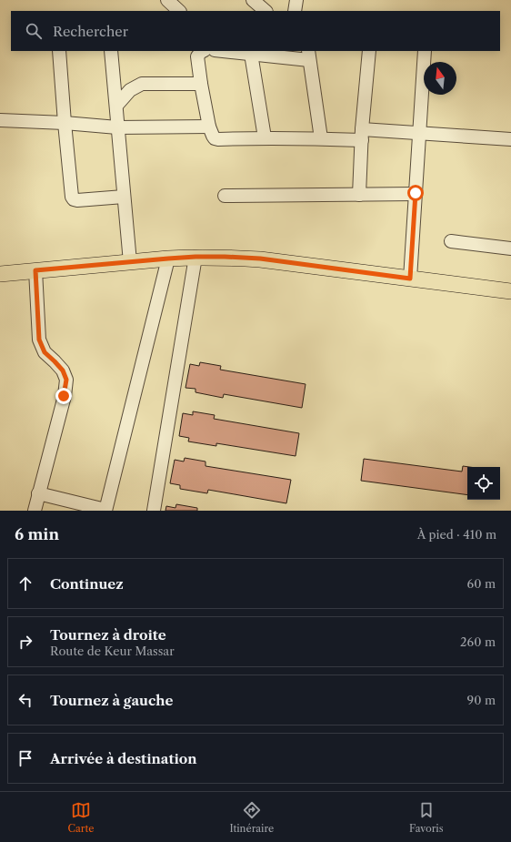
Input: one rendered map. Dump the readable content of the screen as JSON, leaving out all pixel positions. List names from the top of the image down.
{
  "north": "top",
  "page": {
    "search": "Rechercher",
    "heading": ["6 min", "À pied · 410 m"],
    "list": [
      ["Continuez", "60 m"],
      ["Tournez à droite", "Route de Keur Massar", "260 m"],
      ["Tournez à gauche", "90 m"],
      "Arrivée à destination"
    ],
    "nav": ["Carte", "Itinéraire", "Favoris"]
  }
}
